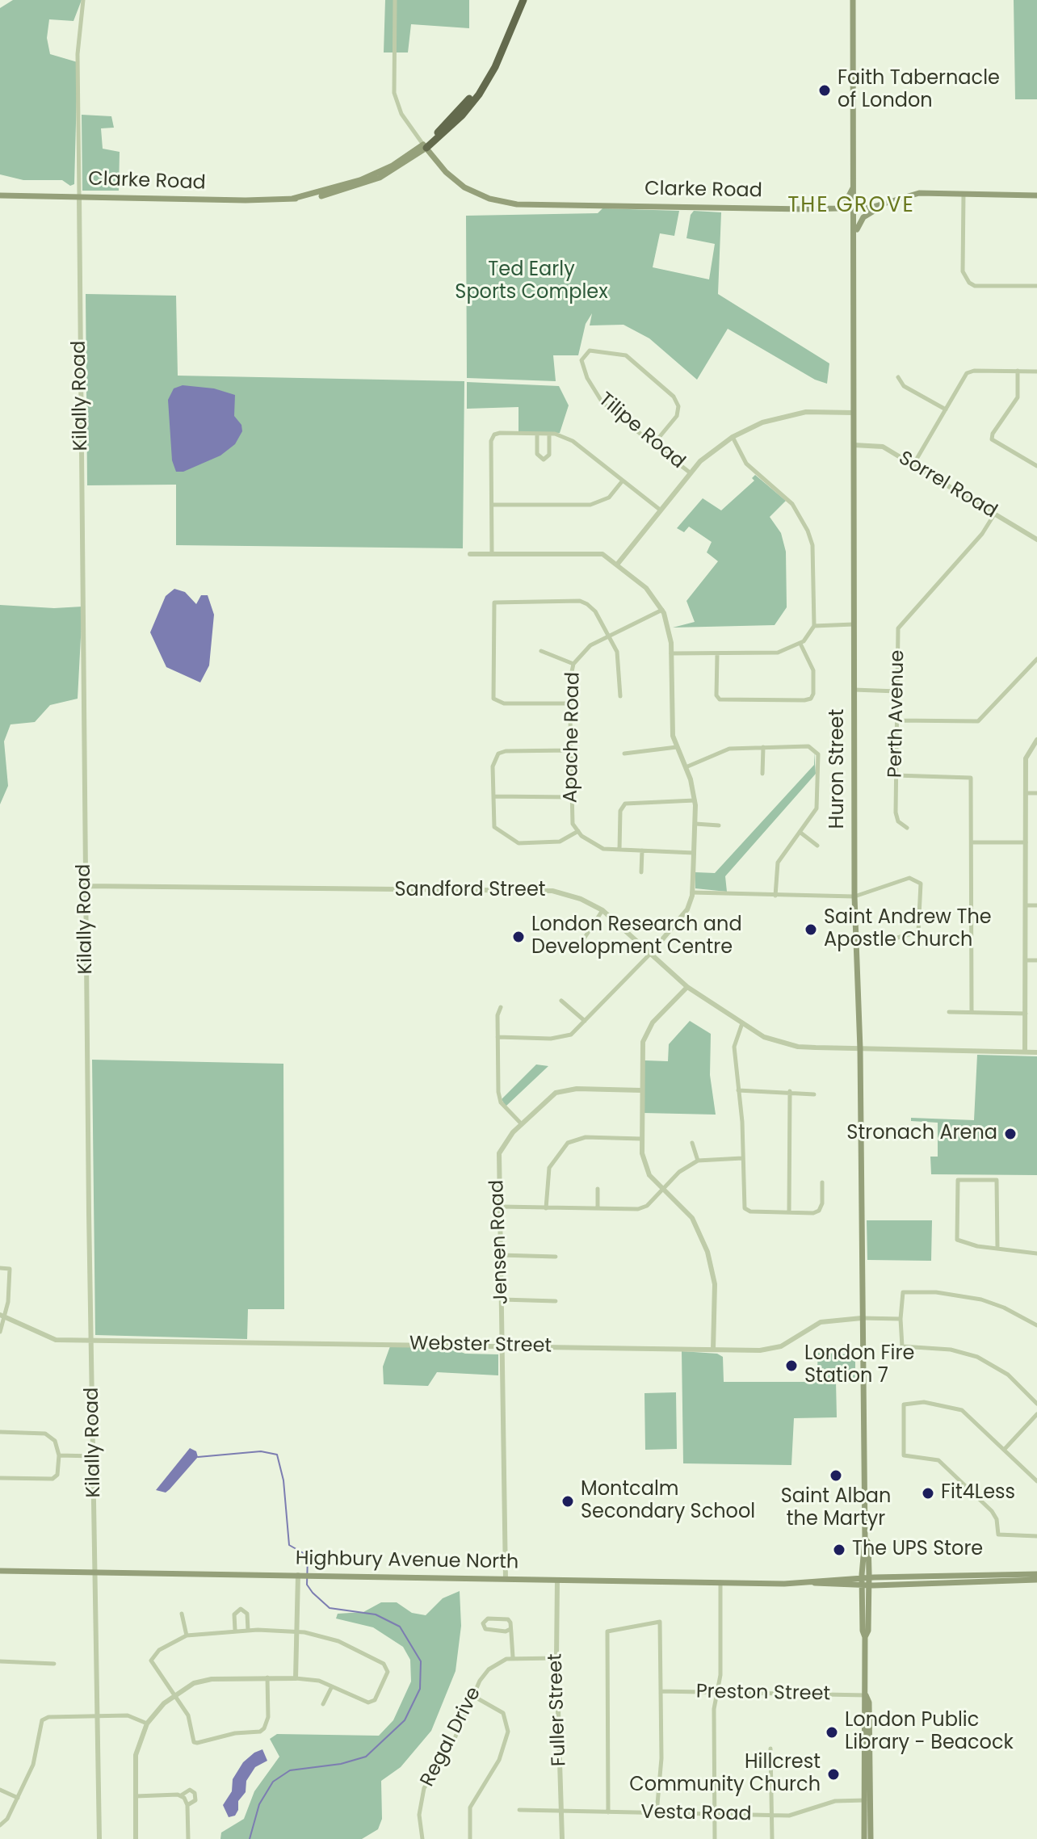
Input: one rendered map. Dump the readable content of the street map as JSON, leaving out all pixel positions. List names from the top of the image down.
{
  "streets": {
    "main road": ["Clarke Road", "Huron Street", "Highbury Avenue North"],
    "street": [
      "Kilally Road",
      "Tilipe Road",
      "Sorrel Road",
      "Perth Avenue",
      "Apache Road",
      "Sandford Street",
      "Jensen Road",
      "Webster Street",
      "Preston Street",
      "Fuller Street",
      "Regal Drive",
      "Vesta Road"
    ]
  },
  "crossings": [
    ["Clarke Road", "Kilally Road"],
    ["Clarke Road", "Huron Street"],
    ["Kilally Road", "Sandford Street"],
    ["Kilally Road", "Webster Street"],
    ["Kilally Road", "Highbury Avenue North"],
    ["Sorrel Road", "Perth Avenue"],
    ["Sorrel Road", "Huron Street"],
    ["Huron Street", "Sandford Street"],
    ["Huron Street", "Webster Street"],
    ["Huron Street", "Highbury Avenue North"],
    ["Huron Street", "Preston Street"],
    ["Huron Street", "Vesta Road"],
    ["Jensen Road", "Webster Street"],
    ["Jensen Road", "Highbury Avenue North"],
    ["Highbury Avenue North", "Fuller Street"],
    ["Fuller Street", "Vesta Road"]
  ],
  "districts": ["THE GROVE"],
  "parks": ["Ted Early Sports Complex"],
  "places": [
    "Faith Tabernacle of London",
    "Saint Andrew The Apostle Church",
    "London Research and Development Centre",
    "Stronach Arena",
    "London Fire Station 7",
    "Saint Alban the Martyr",
    "Fit4Less",
    "Montcalm Secondary School",
    "The UPS Store",
    "London Public Library - Beacock",
    "Hillcrest Community Church"
  ]
}
